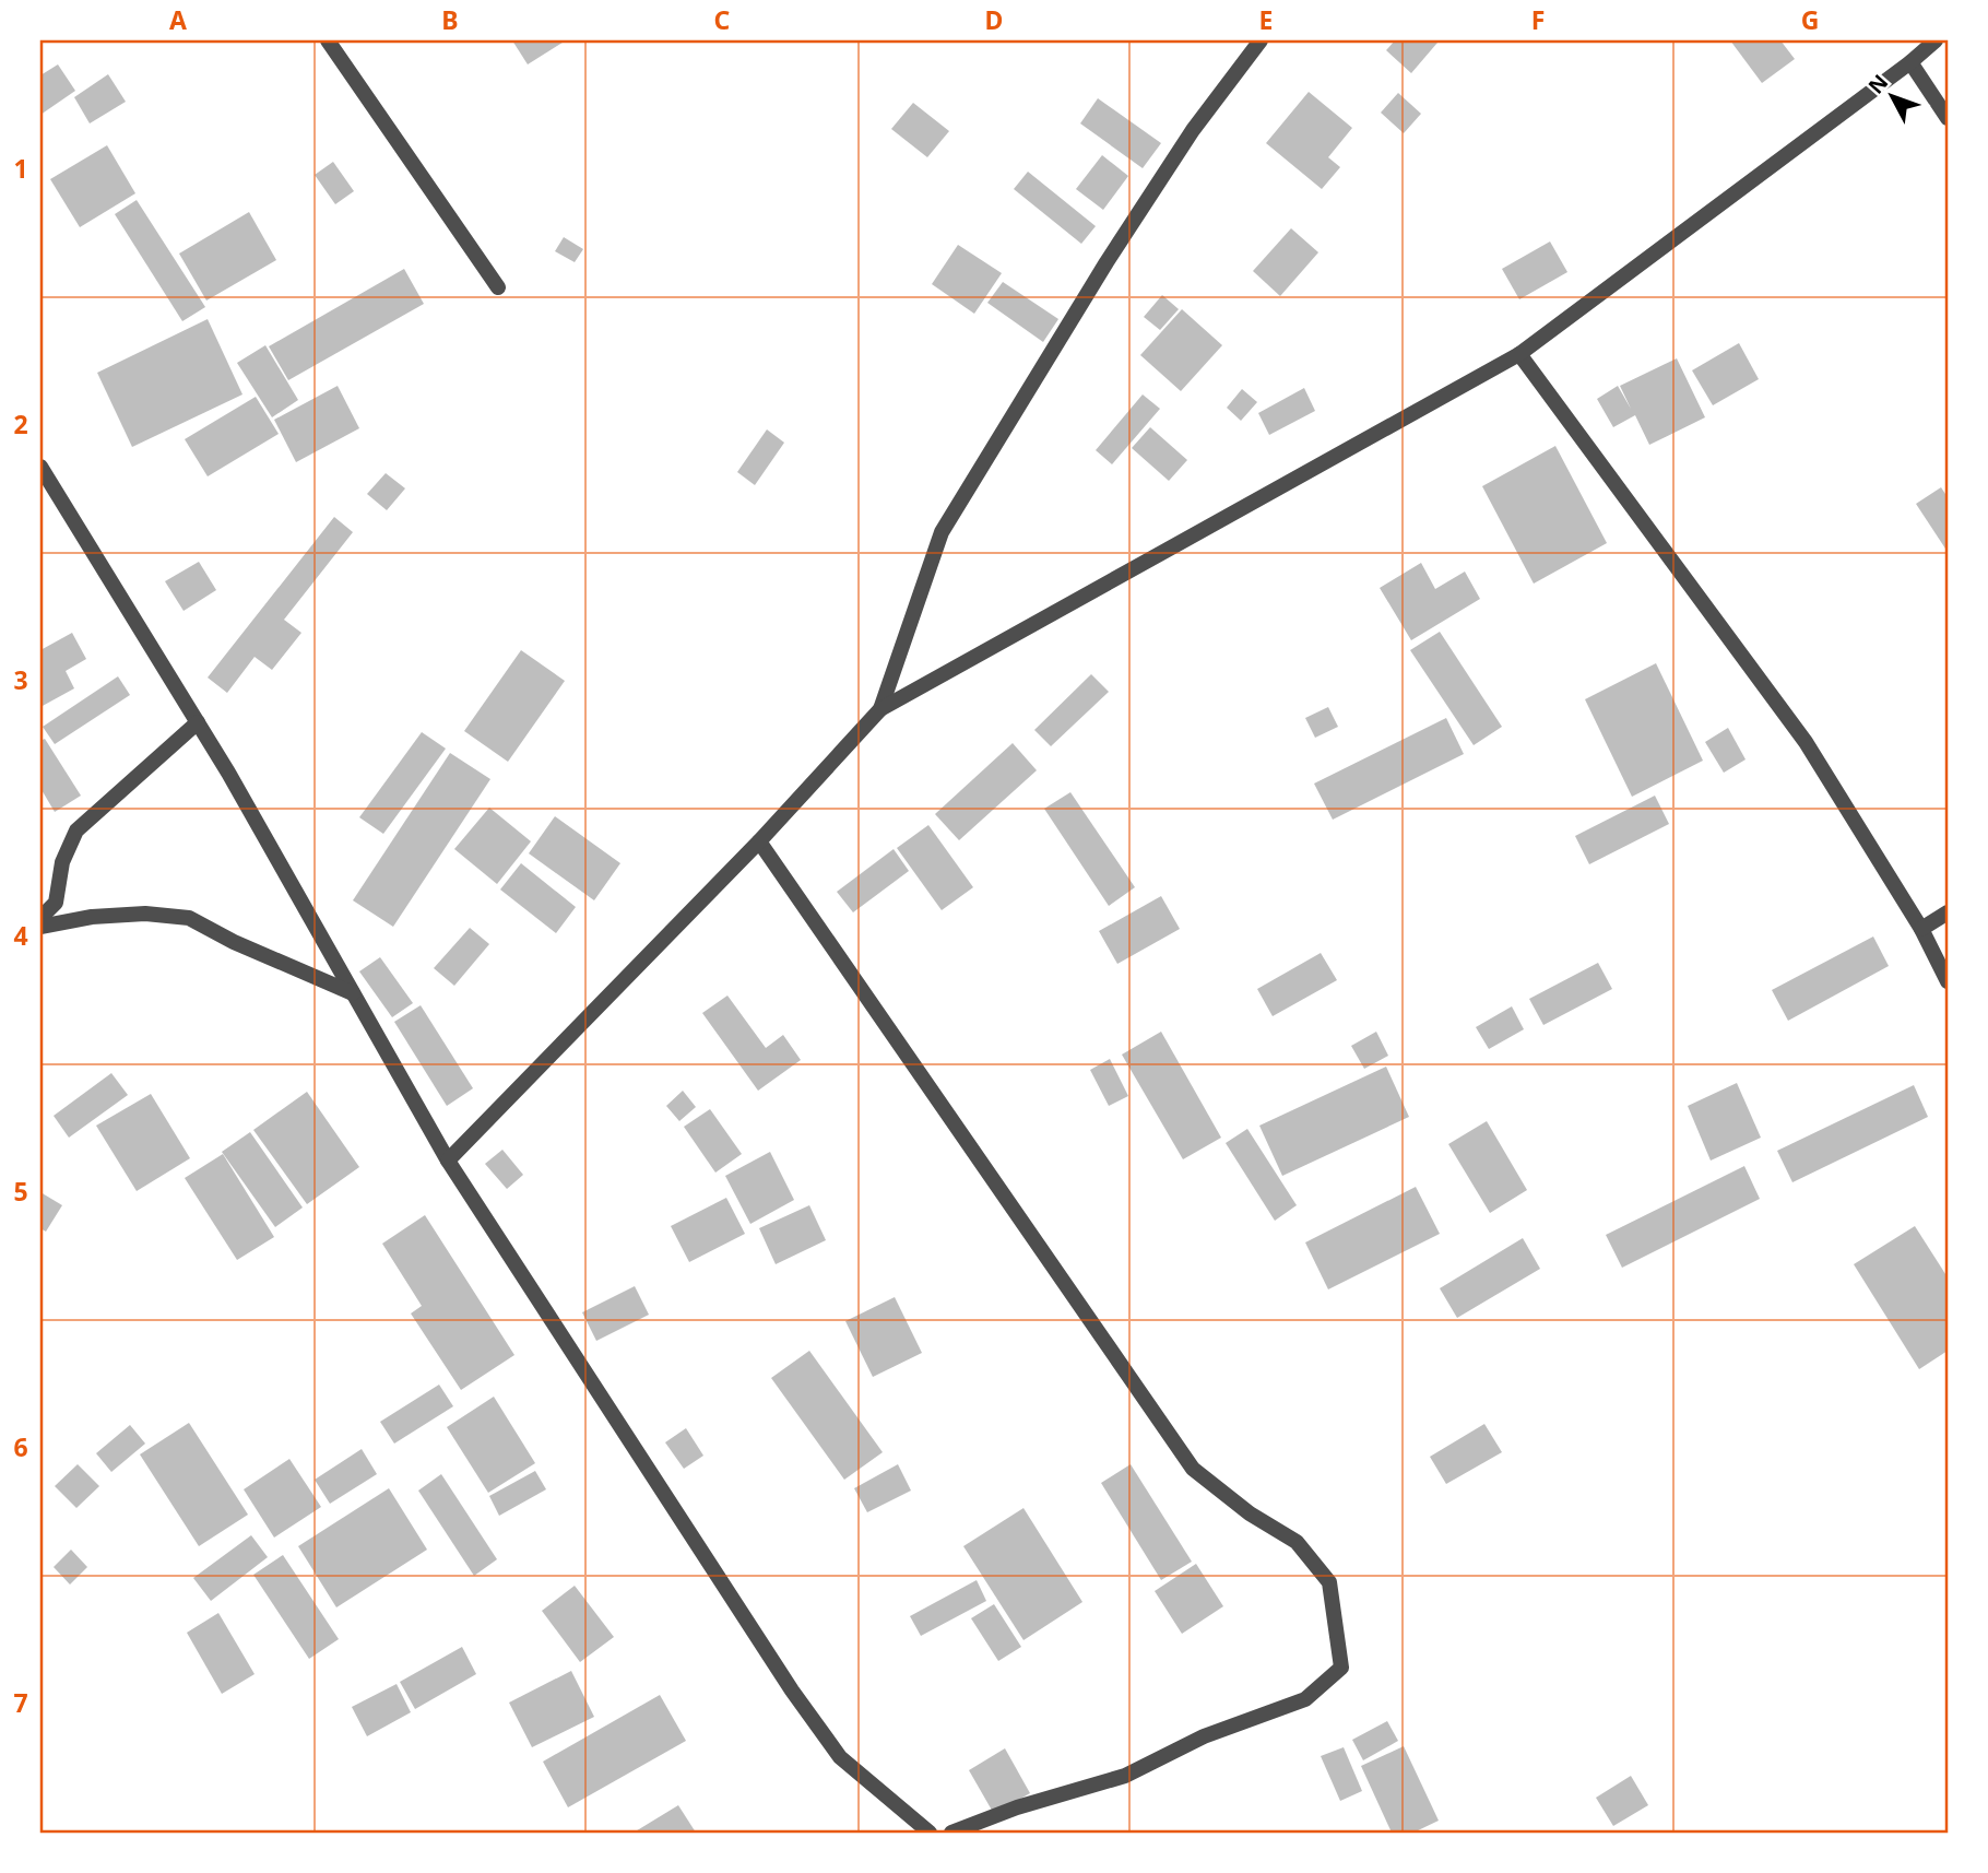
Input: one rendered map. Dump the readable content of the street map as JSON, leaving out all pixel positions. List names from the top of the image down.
{
  "north": "top left",
  "grid": {
    "columns": [
      "A",
      "B",
      "C",
      "D",
      "E",
      "F",
      "G"
    ],
    "rows": [
      "1",
      "2",
      "3",
      "4",
      "5",
      "6",
      "7"
    ]
  }
}
